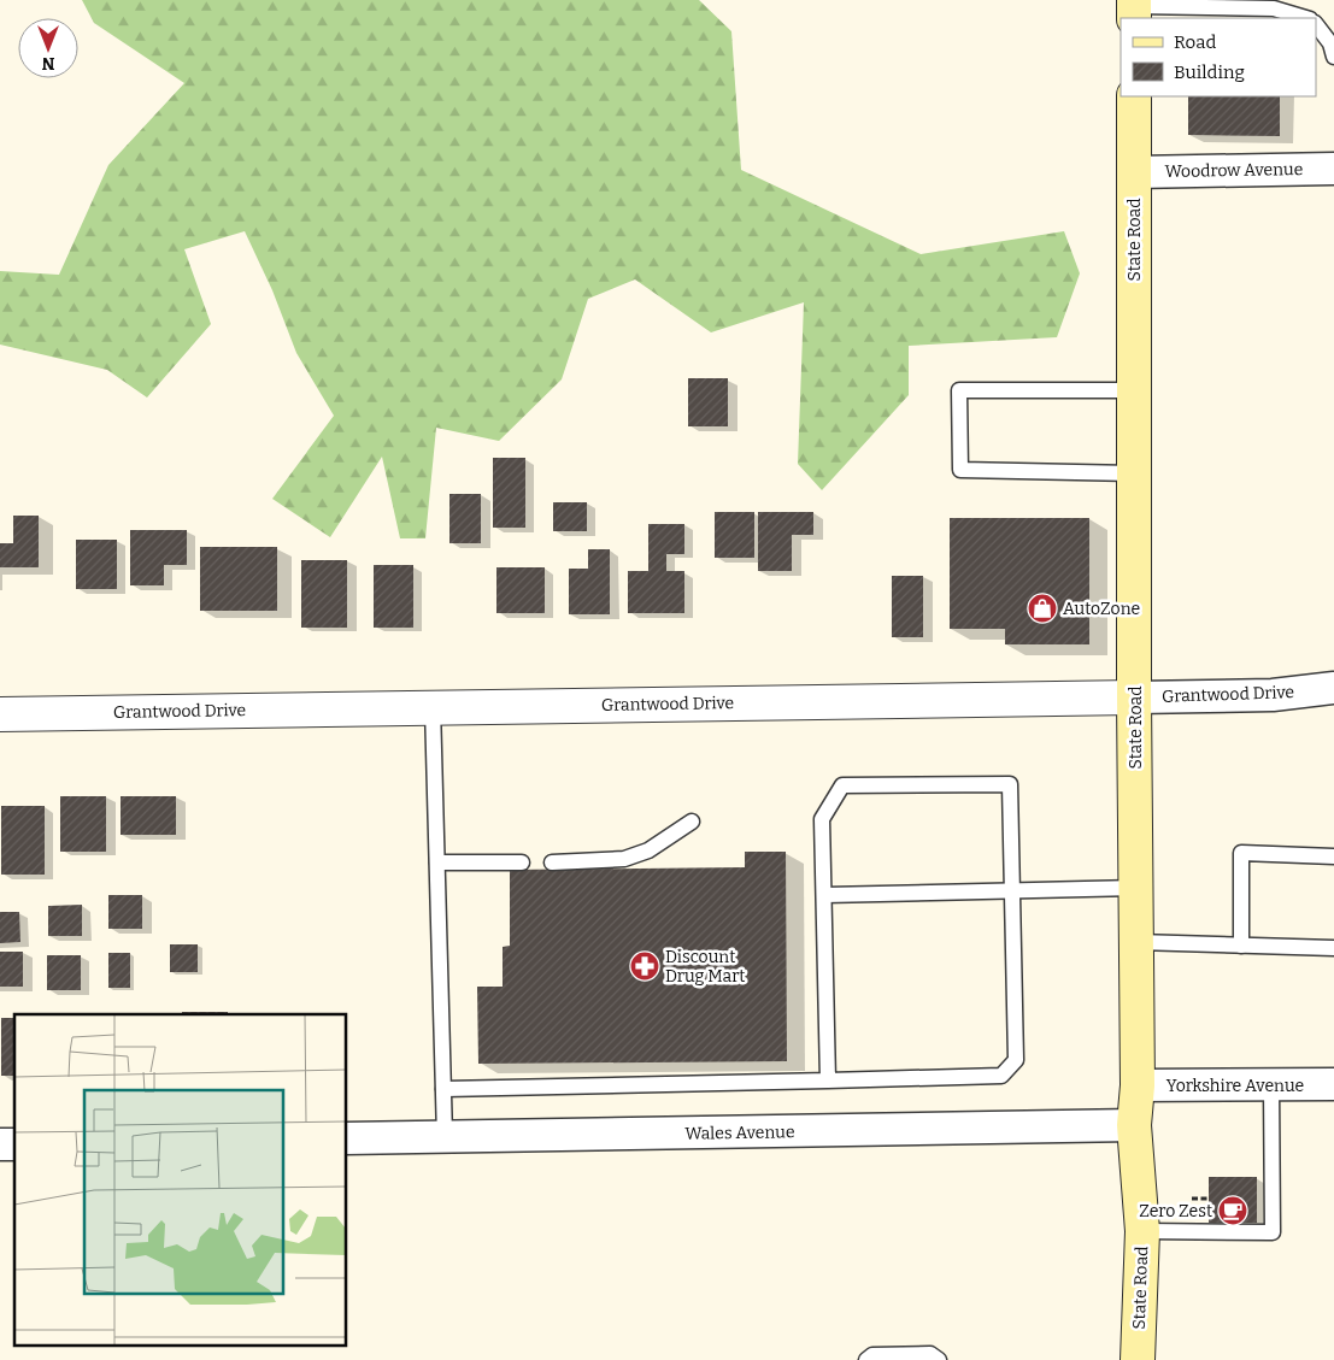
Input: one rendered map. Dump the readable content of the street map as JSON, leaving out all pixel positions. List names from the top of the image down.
{
  "streets": {
    "main road": ["State Road"],
    "street": [
      "Woodrow Avenue",
      "Grantwood Drive",
      "Yorkshire Avenue",
      "Wales Avenue"
    ]
  },
  "crossings": [
    ["Woodrow Avenue", "State Road"],
    ["State Road", "Grantwood Drive"],
    ["State Road", "Yorkshire Avenue"],
    ["State Road", "Wales Avenue"]
  ],
  "places": {
    "shop": ["AutoZone"],
    "pharmacy": ["Discount Drug Mart"],
    "cafe": ["Zero Zest"]
  },
  "legend": ["Road", "Building"],
  "north": "bottom"
}
